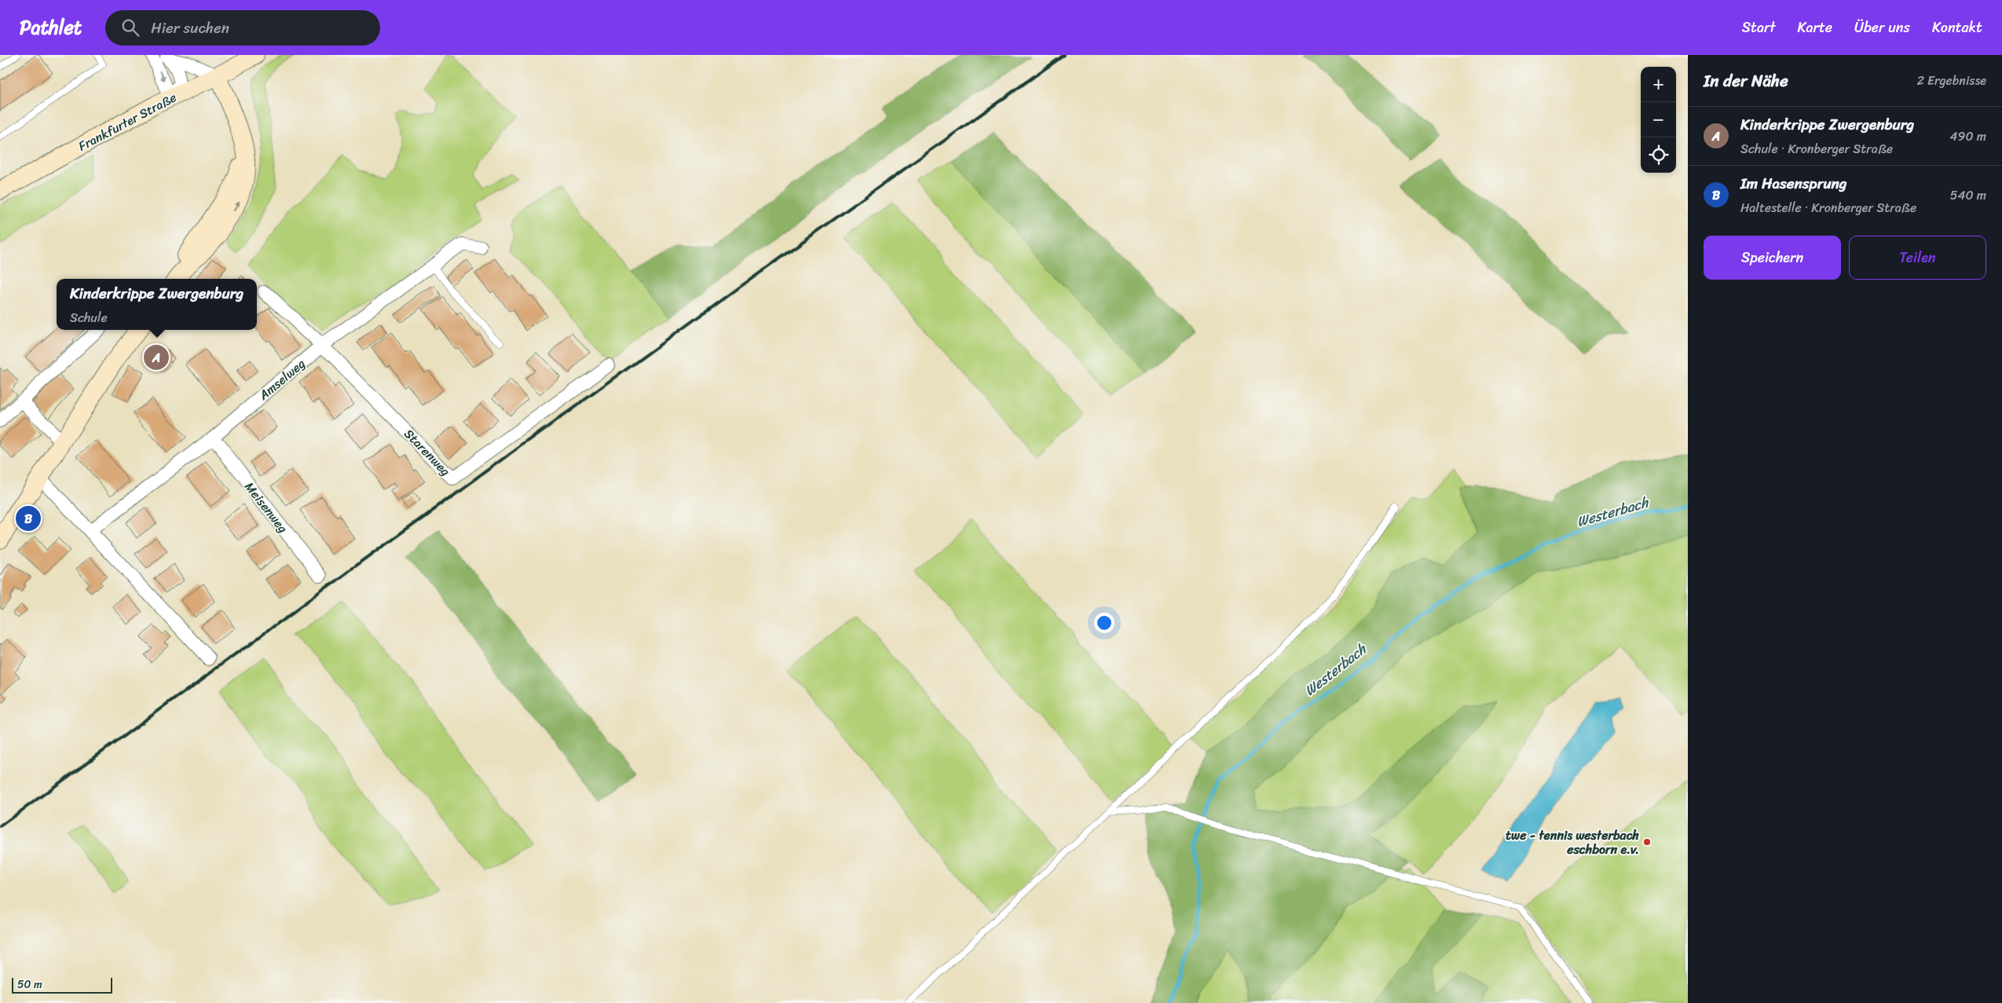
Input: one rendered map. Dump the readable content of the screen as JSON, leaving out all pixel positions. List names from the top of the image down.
{
  "streets": {
    "street": [
      "Frankfurter Straße",
      "Amselweg",
      "Starenweg",
      "Meisenweg"
    ]
  },
  "crossings": [
    ["Amselweg", "Starenweg"],
    ["Amselweg", "Meisenweg"]
  ],
  "water": ["Westerbach"],
  "places": ["twe - tennis westerbach eschborn e.v."],
  "scale_bar": "50 m",
  "page": {
    "header": "Pathlet",
    "search": "Hier suchen",
    "nav": [
      "Start",
      "Karte",
      "Über uns",
      "Kontakt"
    ],
    "heading": ["In der Nähe", "2 Ergebnisse"],
    "map_buttons": ["+", "−"],
    "list": [
      {
        "mark": "A",
        "name": "Kinderkrippe Zwergenburg",
        "note": "Schule · Kronberger Straße",
        "value": "490 m"
      },
      {
        "mark": "B",
        "name": "Im Hasensprung",
        "note": "Haltestelle · Kronberger Straße",
        "value": "540 m"
      }
    ],
    "buttons": ["Speichern", "Teilen"],
    "popup": ["Kinderkrippe Zwergenburg", "Schule"],
    "pins": ["A", "B"],
    "scale": "50 m"
  }
}
